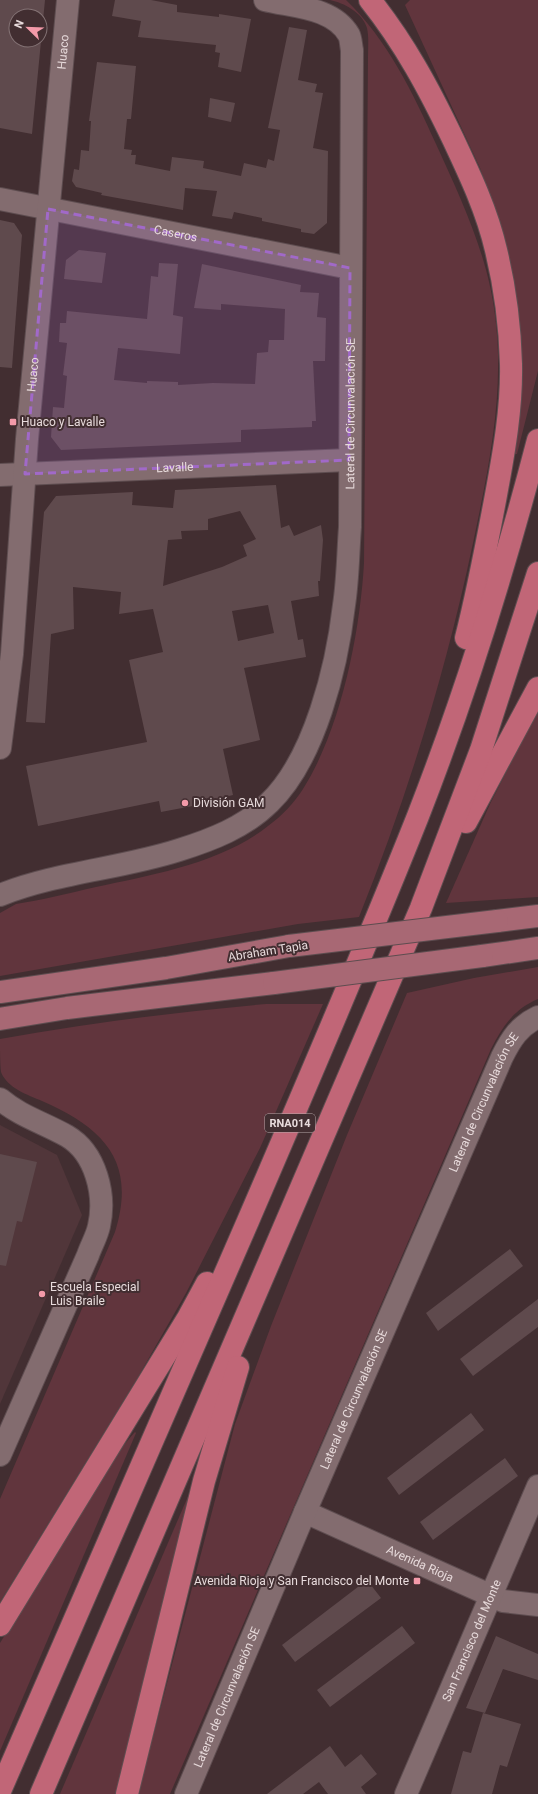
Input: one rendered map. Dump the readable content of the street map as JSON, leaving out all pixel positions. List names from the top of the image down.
{
  "streets": {
    "highway": ["RNA014"],
    "main road": ["Abraham Tapia"],
    "street": [
      "Huaco",
      "Caseros",
      "Lateral de Circunvalación SE",
      "Lavalle",
      "Avenida Rioja",
      "San Francisco del Monte"
    ]
  },
  "crossings": [
    ["Huaco", "Caseros"],
    ["Huaco", "Lavalle"],
    ["Caseros", "Lateral de Circunvalación SE"],
    ["Lateral de Circunvalación SE", "Lavalle"],
    ["Lateral de Circunvalación SE", "Avenida Rioja"],
    ["Avenida Rioja", "San Francisco del Monte"]
  ],
  "places": {
    "transit": ["Huaco y Lavalle", "Avenida Rioja y San Francisco del Monte"],
    "other": ["División GAM", "Escuela Especial Luis Braile"]
  },
  "north": "top left"
}
